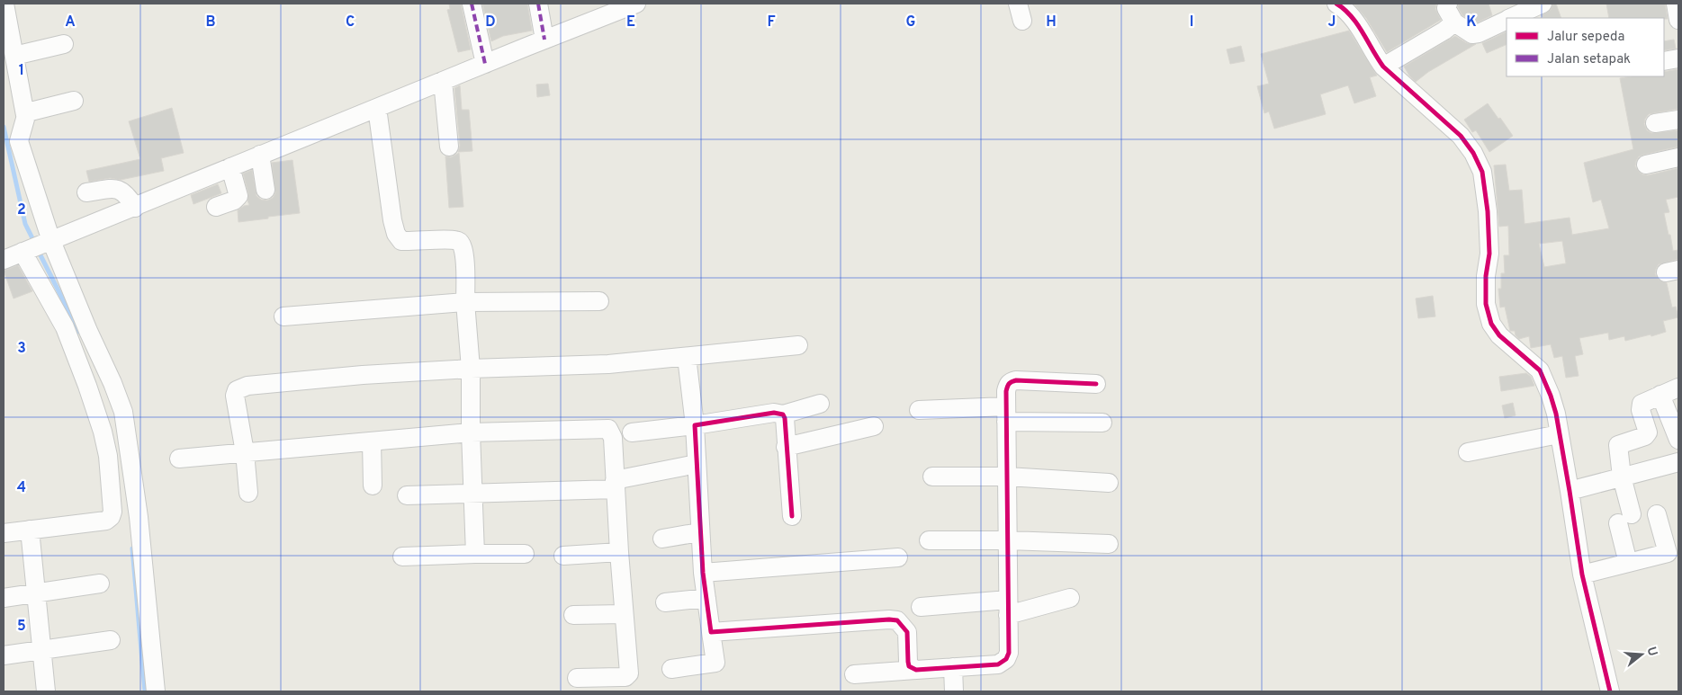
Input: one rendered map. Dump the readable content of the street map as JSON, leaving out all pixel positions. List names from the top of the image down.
{
  "legend": ["Jalur sepeda", "Jalan setapak"],
  "north": "right",
  "grid": {
    "columns": [
      "A",
      "B",
      "C",
      "D",
      "E",
      "F",
      "G",
      "H",
      "I",
      "J",
      "K"
    ],
    "rows": [
      "1",
      "2",
      "3",
      "4",
      "5"
    ]
  }
}
